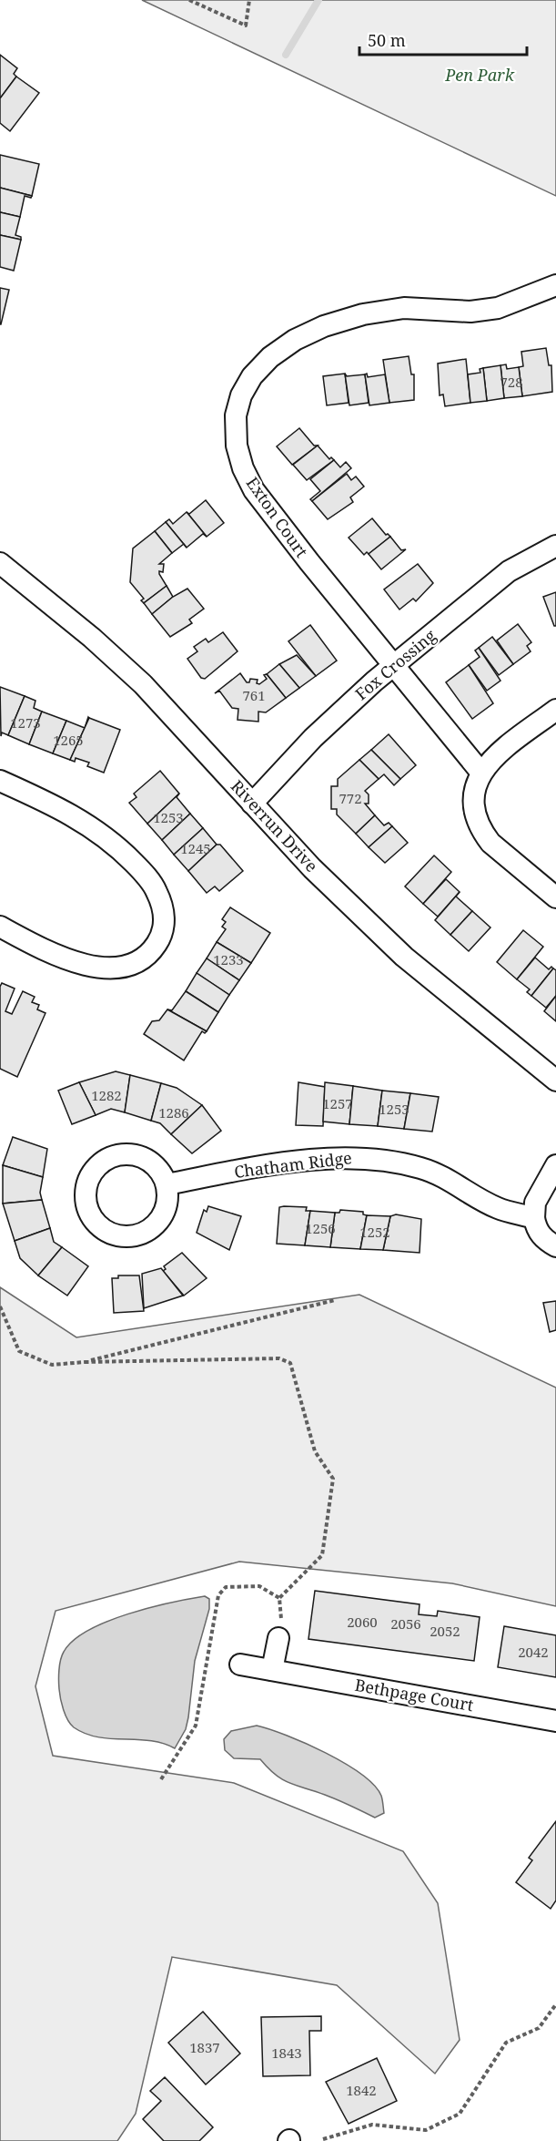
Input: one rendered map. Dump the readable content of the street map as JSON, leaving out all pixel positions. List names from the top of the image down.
{
  "streets": {
    "street": [
      "Exton Court",
      "Fox Crossing",
      "Riverrun Drive",
      "Chatham Ridge",
      "Bethpage Court"
    ]
  },
  "crossings": [
    ["Exton Court", "Fox Crossing"],
    ["Fox Crossing", "Riverrun Drive"]
  ],
  "parks": ["Pen Park"],
  "house_numbers": [
    "728",
    "761",
    "1273",
    "1265",
    "772",
    "1253",
    "1245",
    "1233",
    "1282",
    "1257",
    "1253",
    "1286",
    "1256",
    "1252",
    "2060",
    "2056",
    "2052",
    "2042",
    "1837",
    "1843",
    "1842"
  ],
  "scale_bar": "50 m"
}
